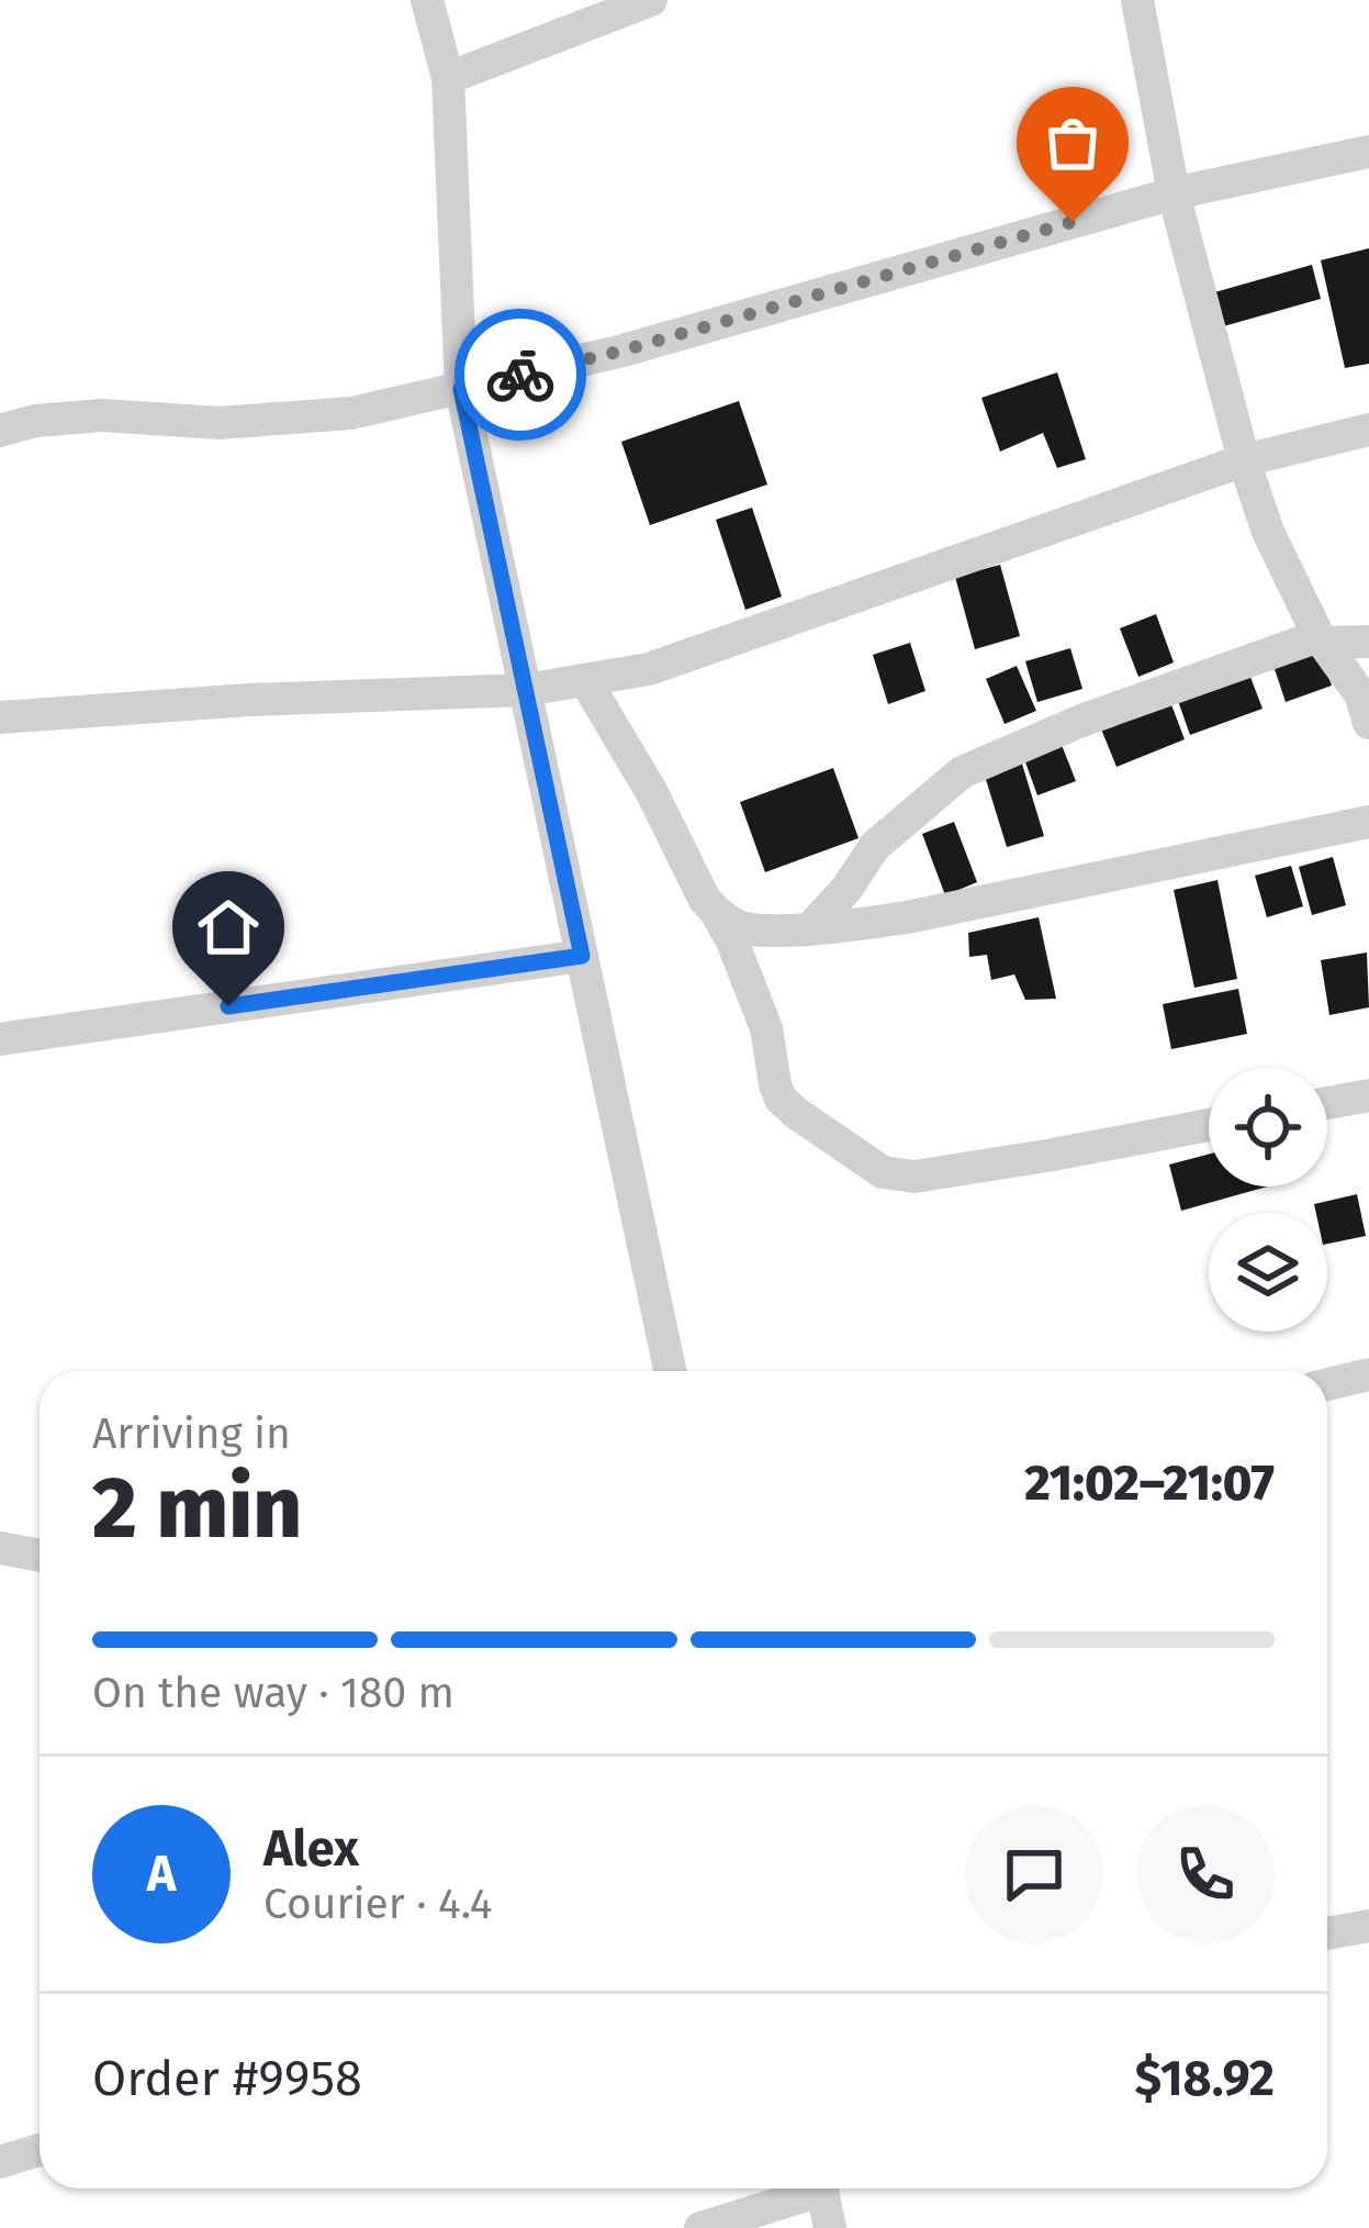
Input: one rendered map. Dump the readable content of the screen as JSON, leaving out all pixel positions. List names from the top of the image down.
{
  "page": {
    "heading": ["2 min", "Arriving in", "21:02–21:07"],
    "panel": [
      "Alex",
      "Courier · 4.4",
      "Order #9958",
      "$18.92"
    ],
    "bar": "On the way · 180 m",
    "round": "A"
  }
}
